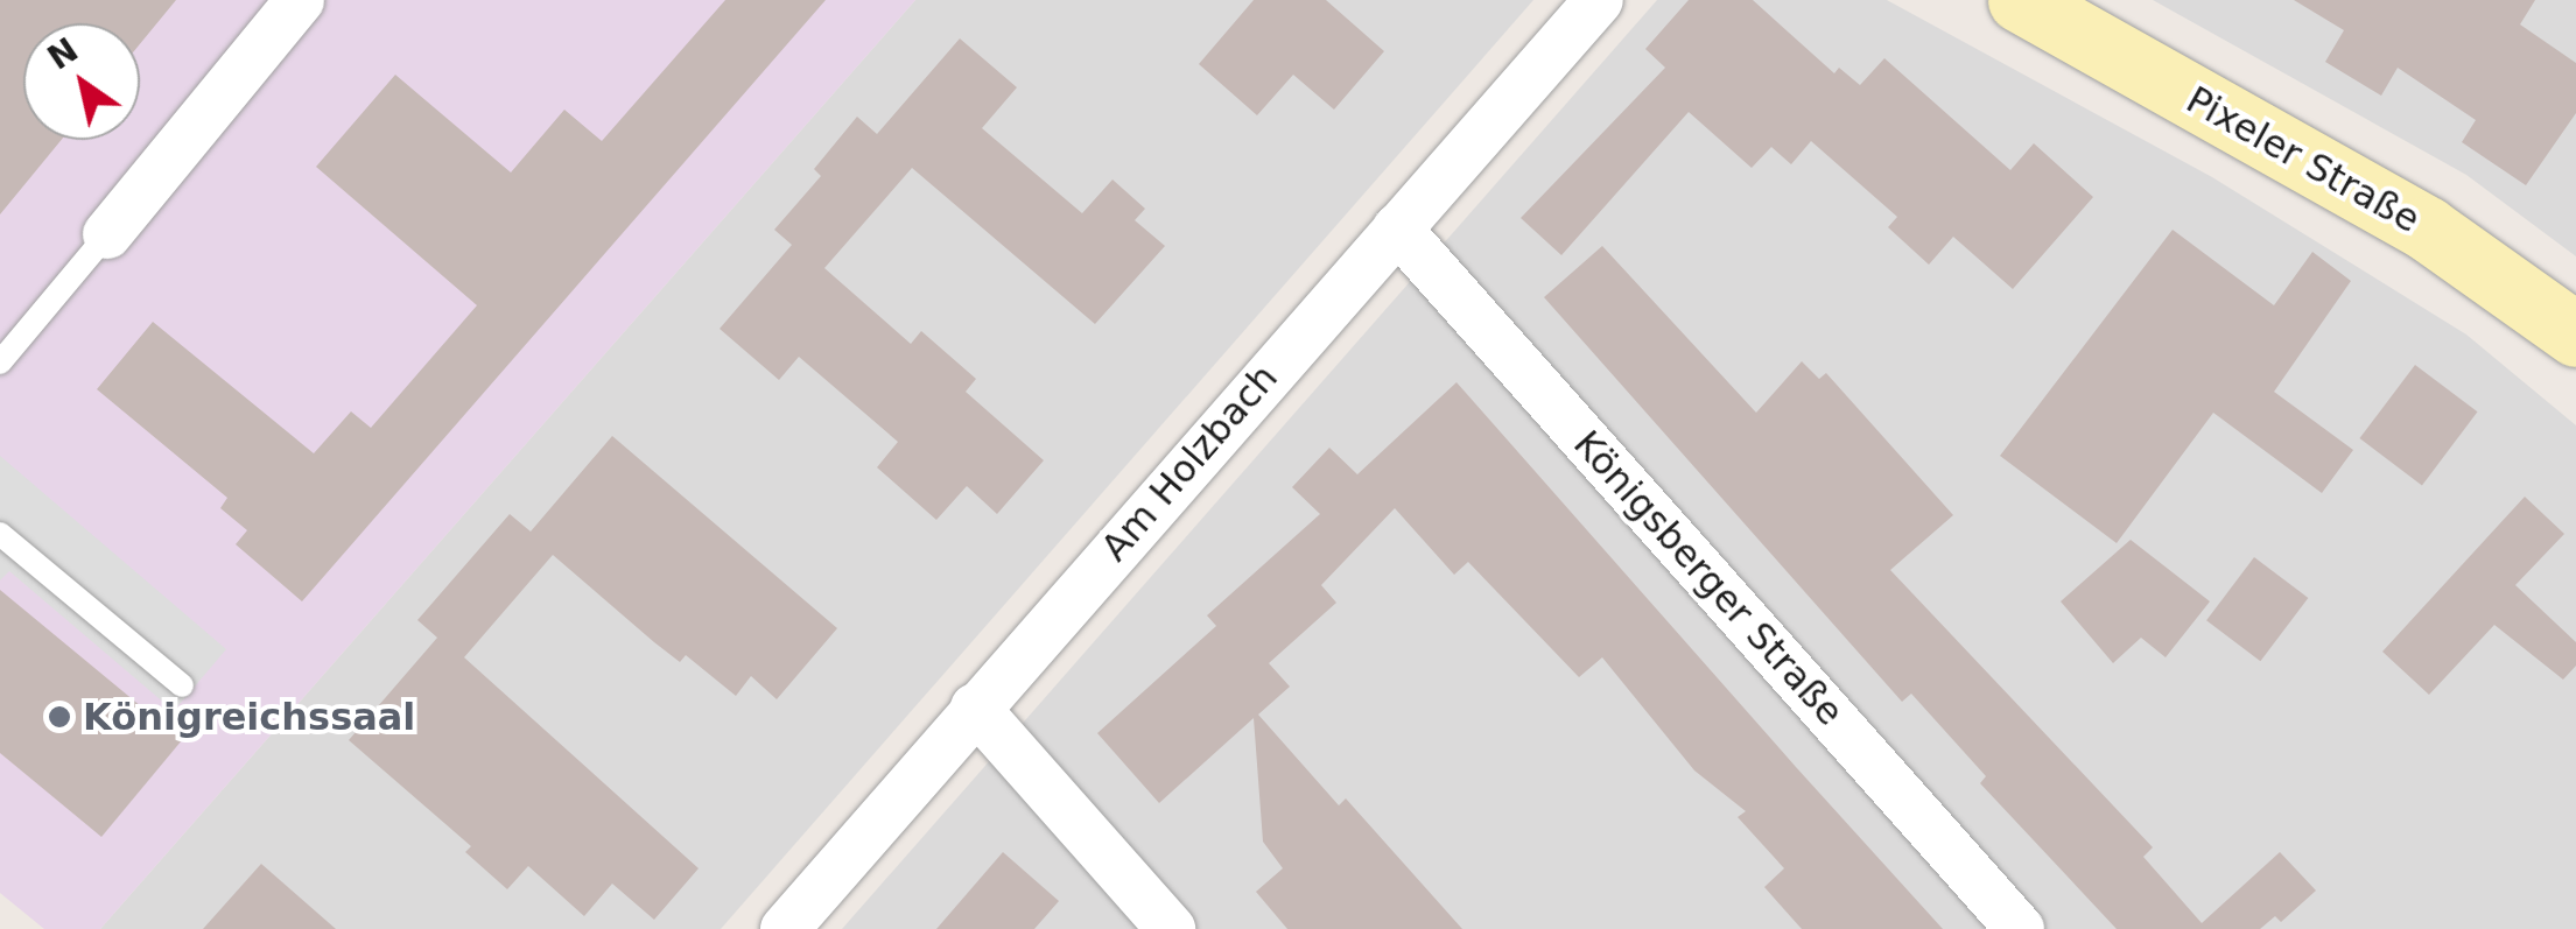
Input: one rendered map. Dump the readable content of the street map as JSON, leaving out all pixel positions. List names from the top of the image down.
{
  "streets": {
    "main road": ["Pixeler Straße"],
    "street": ["Am Holzbach", "Königsberger Straße"]
  },
  "crossings": [
    ["Am Holzbach", "Königsberger Straße"]
  ],
  "places": ["Königreichssaal"],
  "north": "top left"
}
